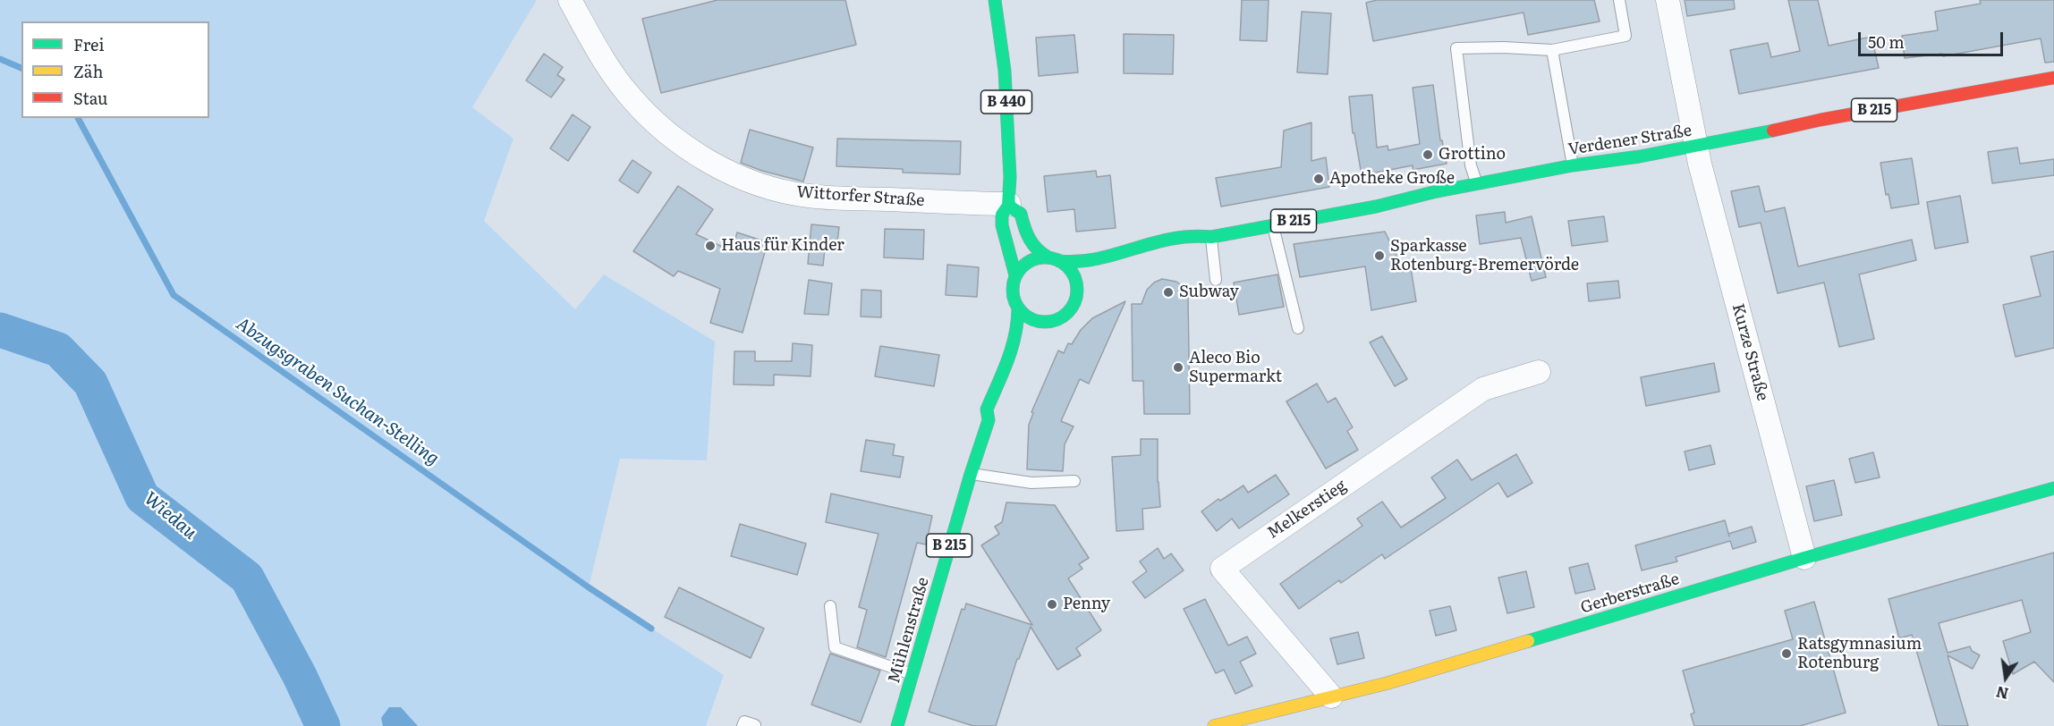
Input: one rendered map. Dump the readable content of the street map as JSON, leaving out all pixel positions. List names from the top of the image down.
{
  "streets": {
    "main road": [
      "B 440",
      "B 215",
      "Verdener Straße",
      "Gerberstraße",
      "Mühlenstraße"
    ],
    "street": ["Wittorfer Straße", "Kurze Straße", "Melkerstieg"]
  },
  "crossings": [
    ["B 440", "Verdener Straße"],
    ["B 440", "Wittorfer Straße"],
    ["B 440", "Mühlenstraße"],
    ["Verdener Straße", "Kurze Straße"],
    ["Verdener Straße", "Mühlenstraße"],
    ["Kurze Straße", "Gerberstraße"],
    ["Melkerstieg", "Gerberstraße"]
  ],
  "water": ["Abzugsgraben Suchan-Stelling", "Wiedau"],
  "places": [
    "Grottino",
    "Apotheke Große",
    "Haus für Kinder",
    "Sparkasse Rotenburg-Bremervörde",
    "Subway",
    "Aleco Bio Supermarkt",
    "Penny",
    "Ratsgymnasium Rotenburg"
  ],
  "legend": ["Frei", "Zäh", "Stau"],
  "scale_bar": "50 m",
  "north": "bottom"
}
